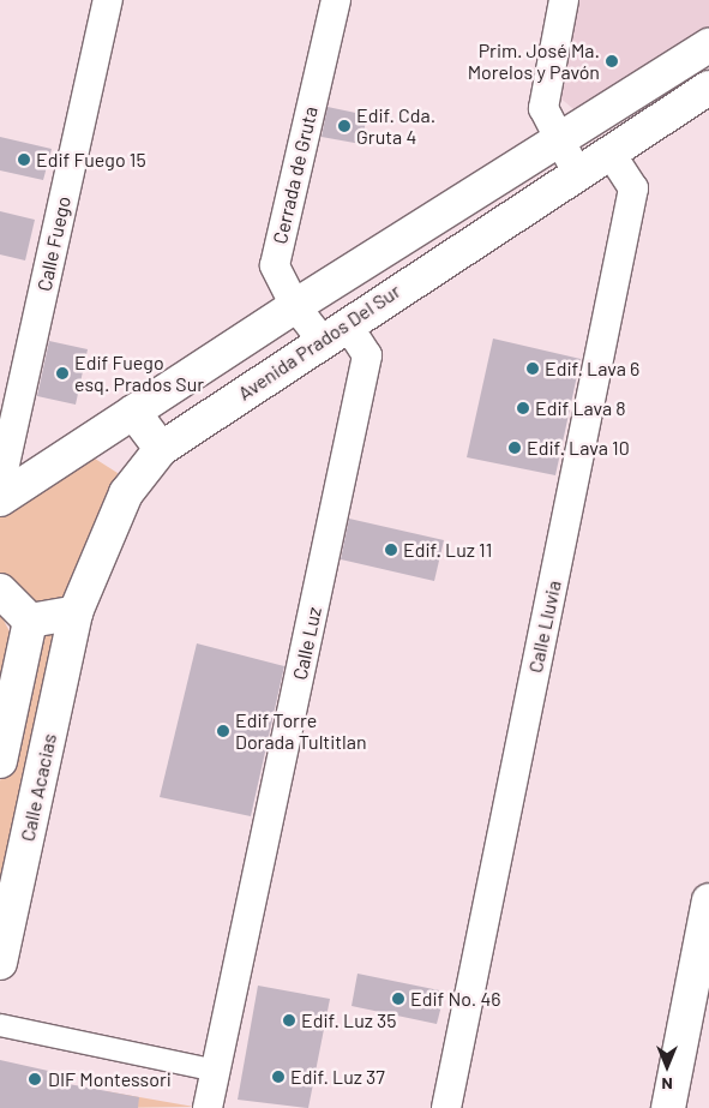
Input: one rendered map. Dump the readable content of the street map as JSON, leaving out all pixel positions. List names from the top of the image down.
{
  "streets": {
    "main road": ["Avenida Prados Del Sur", "Calle Acacias"],
    "street": [
      "Cerrada de Gruta",
      "Calle Fuego",
      "Calle Lluvia",
      "Calle Luz"
    ]
  },
  "crossings": [
    ["Cerrada de Gruta", "Avenida Prados Del Sur"],
    ["Cerrada de Gruta", "Calle Luz"],
    ["Avenida Prados Del Sur", "Calle Lluvia"],
    ["Avenida Prados Del Sur", "Calle Luz"],
    ["Avenida Prados Del Sur", "Calle Acacias"]
  ],
  "places": [
    "Prim. José Ma. Morelos y Pavón",
    "Edif. Cda. Gruta 4",
    "Edif Fuego 15",
    "Edif. Lava 6",
    "Edif Fuego esq. Prados Sur",
    "Edif Lava 8",
    "Edif. Lava 10",
    "Edif. Luz 11",
    "Edif Torre Dorada Tultitlan",
    "Edif No. 46",
    "Edif. Luz 35",
    "Edif. Luz 37",
    "DIF Montessori"
  ],
  "north": "bottom"
}
